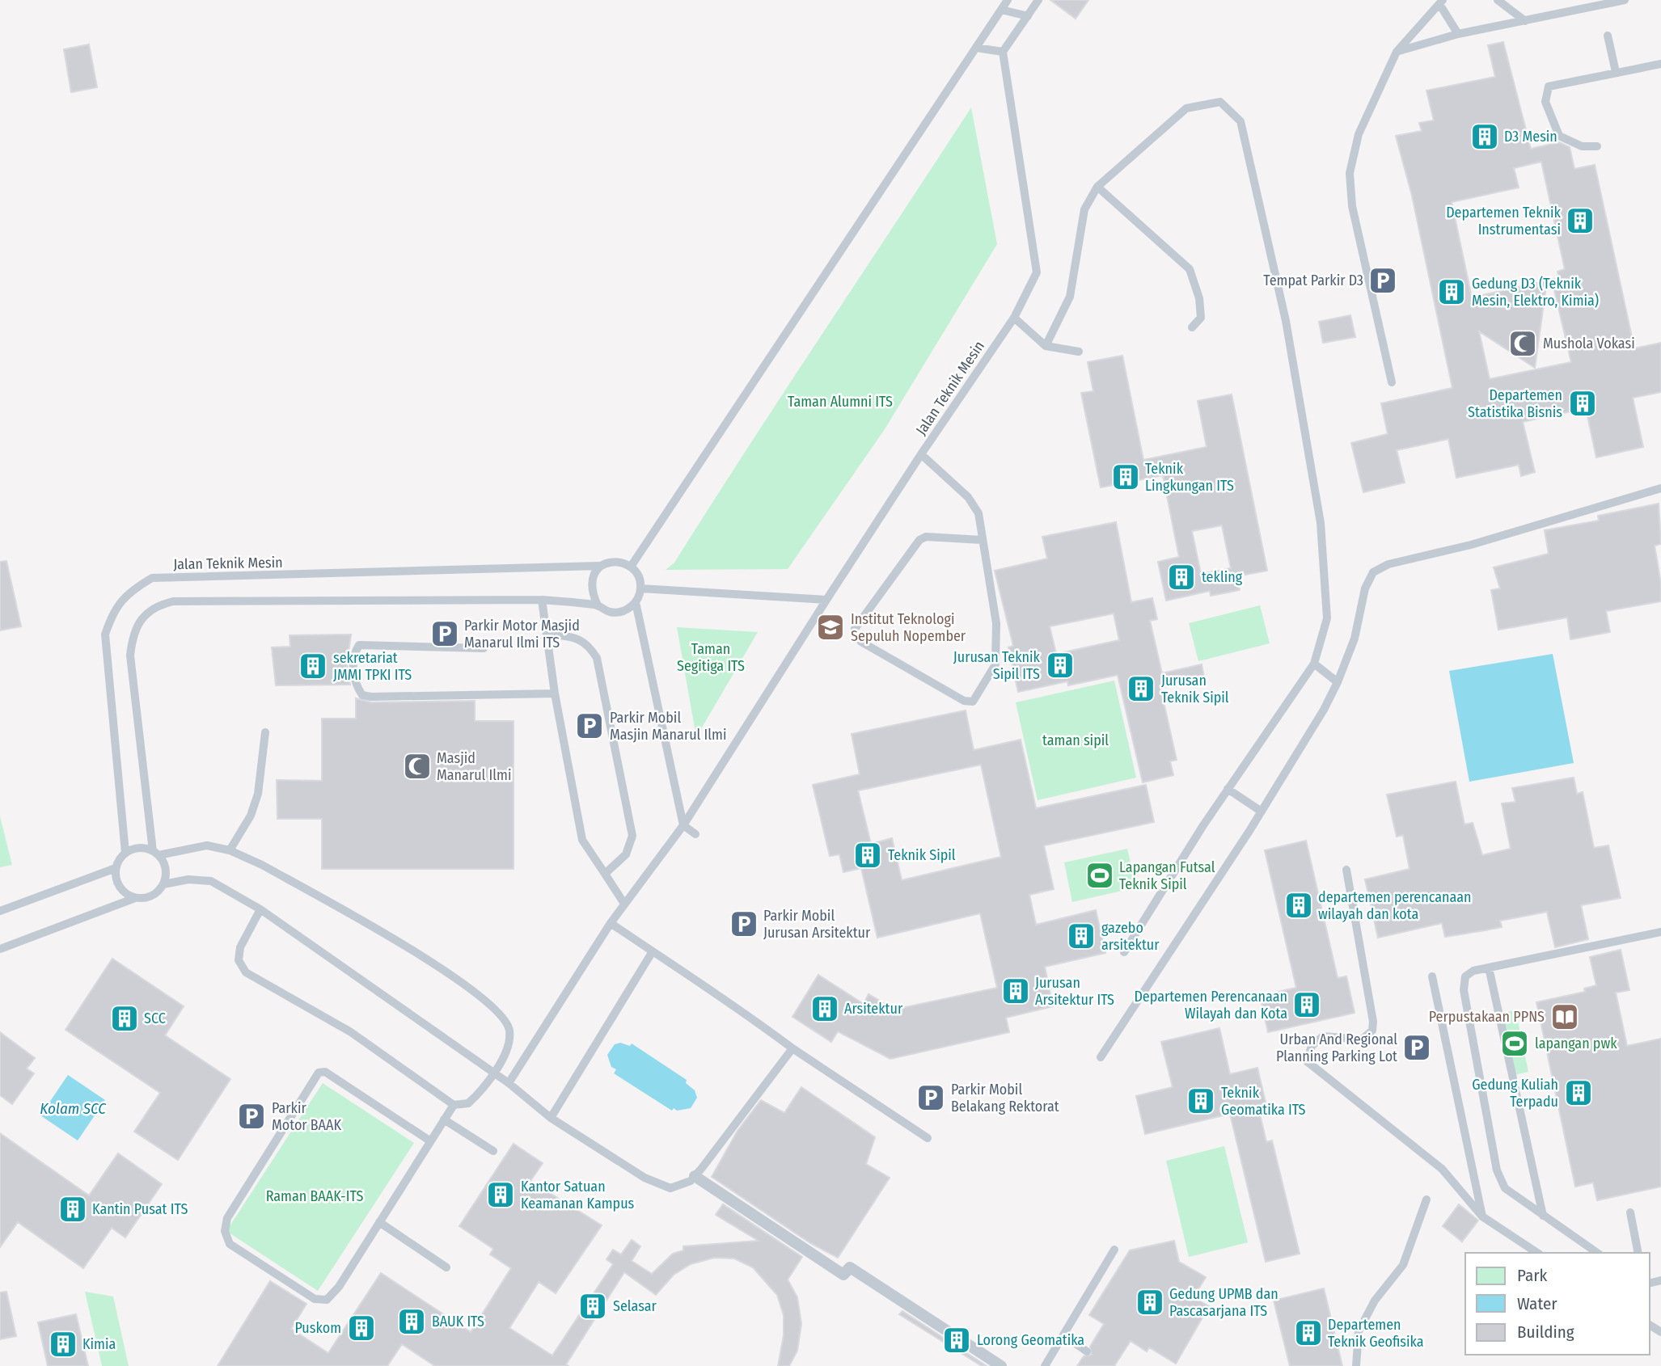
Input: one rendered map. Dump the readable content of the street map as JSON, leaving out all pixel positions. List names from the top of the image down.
{
  "streets": {
    "lane": ["Jalan Teknik Mesin"]
  },
  "water": ["Kolam SCC"],
  "parks": [
    "Taman Alumni ITS",
    "Taman Segitiga ITS",
    "taman sipil",
    "Raman BAAK-ITS"
  ],
  "places": {
    "building": [
      "D3 Mesin",
      "Departemen Teknik Instrumentasi",
      "Gedung D3 (Teknik Mesin, Elektro, Kimia)",
      "Departemen Statistika Bisnis",
      "Teknik Lingkungan ITS",
      "tekling",
      "Jurusan Teknik Sipil ITS",
      "sekretariat JMMI TPKI ITS",
      "Jurusan Teknik Sipil",
      "Teknik Sipil",
      "departemen perencanaan wilayah dan kota",
      "gazebo arsitektur",
      "Jurusan Arsitektur ITS",
      "Departemen Perencanaan Wilayah dan Kota",
      "Arsitektur",
      "SCC",
      "Gedung Kuliah Terpadu",
      "Teknik Geomatika ITS",
      "Kantor Satuan Keamanan Kampus",
      "Kantin Pusat ITS",
      "Gedung UPMB dan Pascasarjana ITS",
      "Selasar",
      "BAUK ITS",
      "Puskom",
      "Departemen Teknik Geofisika",
      "Lorong Geomatika",
      "Kimia"
    ],
    "parking": [
      "Tempat Parkir D3",
      "Parkir Motor Masjid Manarul Ilmi ITS",
      "Parkir Mobil Masjin Manarul Ilmi",
      "Parkir Mobil Jurusan Arsitektur",
      "Urban And Regional Planning Parking Lot",
      "Parkir Mobil Belakang Rektorat",
      "Parkir Motor BAAK"
    ],
    "mosque": ["Mushola Vokasi", "Masjid Manarul Ilmi"],
    "school or university": ["Institut Teknologi Sepuluh Nopember"],
    "sports": ["Lapangan Futsal Teknik Sipil", "lapangan pwk"],
    "library": ["Perpustakaan PPNS"]
  },
  "legend": ["Park", "Water", "Building"]
}
